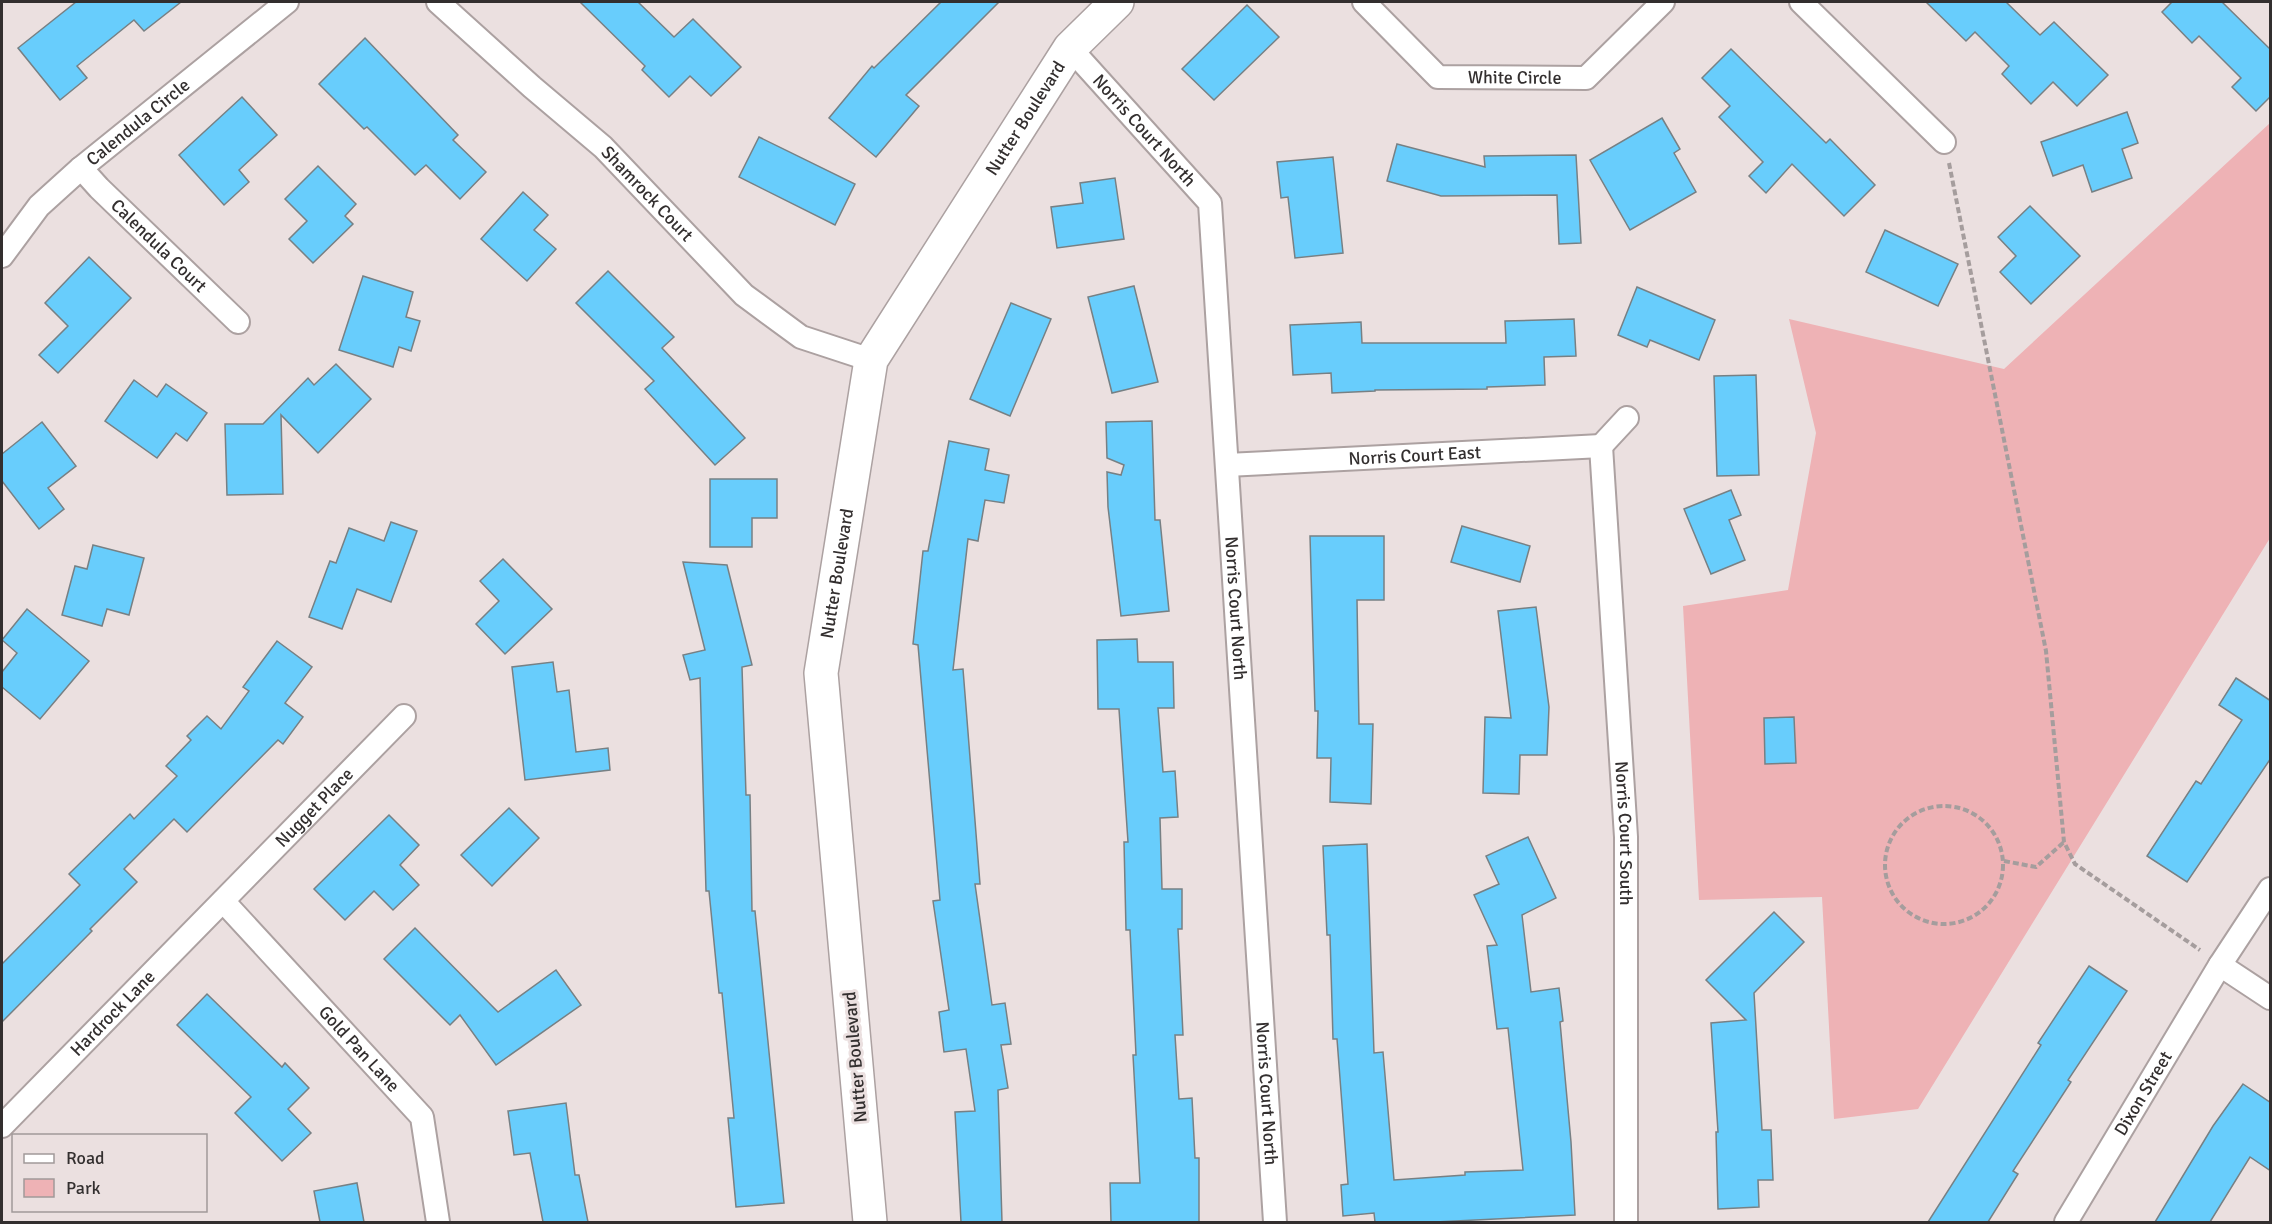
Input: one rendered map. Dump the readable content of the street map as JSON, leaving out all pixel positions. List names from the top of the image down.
{
  "streets": {
    "street": [
      "White Circle",
      "Nutter Boulevard",
      "Calendula Circle",
      "Norris Court North",
      "Shamrock Court",
      "Calendula Court",
      "Norris Court East",
      "Nugget Place",
      "Norris Court South",
      "Hardrock Lane",
      "Gold Pan Lane",
      "Dixon Street"
    ]
  },
  "crossings": [
    ["Nutter Boulevard", "Norris Court North"],
    ["Nutter Boulevard", "Shamrock Court"],
    ["Calendula Circle", "Calendula Court"],
    ["Norris Court North", "Norris Court East"],
    ["Norris Court East", "Norris Court South"],
    ["Nugget Place", "Hardrock Lane"],
    ["Nugget Place", "Gold Pan Lane"],
    ["Hardrock Lane", "Gold Pan Lane"]
  ],
  "legend": ["Road", "Park"]
}
